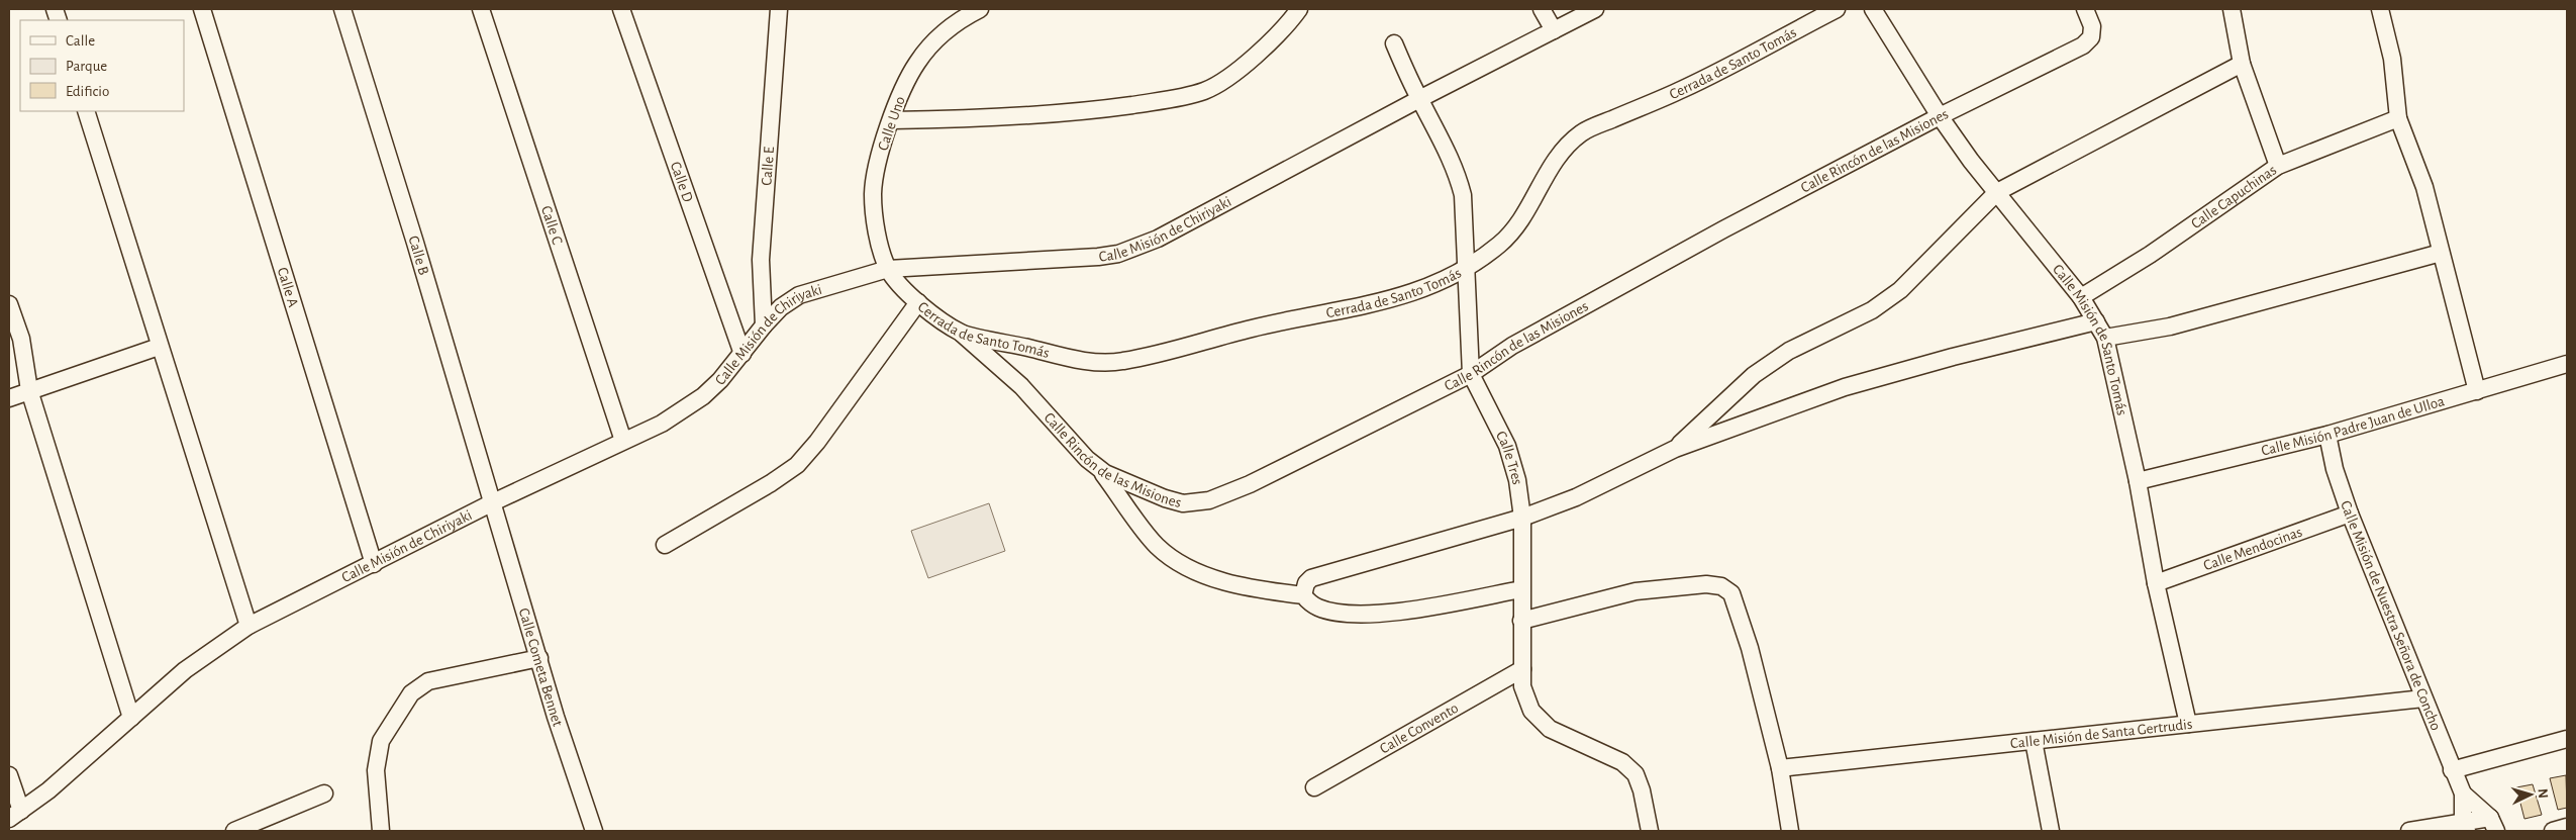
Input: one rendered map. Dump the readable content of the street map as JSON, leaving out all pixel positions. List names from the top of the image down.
{
  "streets": {
    "street": [
      "Cerrada de Santo Tomás",
      "Calle Uno",
      "Calle Rincón de las Misiones",
      "Calle E",
      "Calle D",
      "Calle Capuchinas",
      "Calle C",
      "Calle Misión de Chiriyaki",
      "Calle B",
      "Calle A",
      "Calle Misión de Santo Tomás",
      "Calle Misión Padre Juan de Ulloa",
      "Calle Tres",
      "Calle Mendocinas",
      "Calle Misión de Nuestra Señora de Concho",
      "Calle Cometa Bennet",
      "Calle Convento",
      "Calle Misión de Santa Gertrudis"
    ]
  },
  "crossings": [
    ["Cerrada de Santo Tomás", "Calle Uno"],
    ["Cerrada de Santo Tomás", "Calle Rincón de las Misiones"],
    ["Cerrada de Santo Tomás", "Calle Misión de Chiriyaki"],
    ["Cerrada de Santo Tomás", "Calle Tres"],
    ["Calle Uno", "Calle Misión de Chiriyaki"],
    ["Calle Rincón de las Misiones", "Calle Misión de Santo Tomás"],
    ["Calle Rincón de las Misiones", "Calle Tres"],
    ["Calle E", "Calle Misión de Chiriyaki"],
    ["Calle D", "Calle Misión de Chiriyaki"],
    ["Calle Capuchinas", "Calle Misión de Santo Tomás"],
    ["Calle C", "Calle Misión de Chiriyaki"],
    ["Calle Misión de Chiriyaki", "Calle B"],
    ["Calle Misión de Chiriyaki", "Calle A"],
    ["Calle Misión de Chiriyaki", "Calle Tres"],
    ["Calle Misión de Chiriyaki", "Calle Cometa Bennet"],
    ["Calle B", "Calle Cometa Bennet"],
    ["Calle Misión de Santo Tomás", "Calle Misión Padre Juan de Ulloa"],
    ["Calle Misión de Santo Tomás", "Calle Mendocinas"],
    ["Calle Misión de Santo Tomás", "Calle Misión de Santa Gertrudis"],
    ["Calle Misión Padre Juan de Ulloa", "Calle Misión de Nuestra Señora de Concho"],
    ["Calle Tres", "Calle Convento"],
    ["Calle Mendocinas", "Calle Misión de Nuestra Señora de Concho"],
    ["Calle Misión de Nuestra Señora de Concho", "Calle Misión de Santa Gertrudis"]
  ],
  "legend": ["Calle", "Parque", "Edificio"],
  "north": "right"
}
